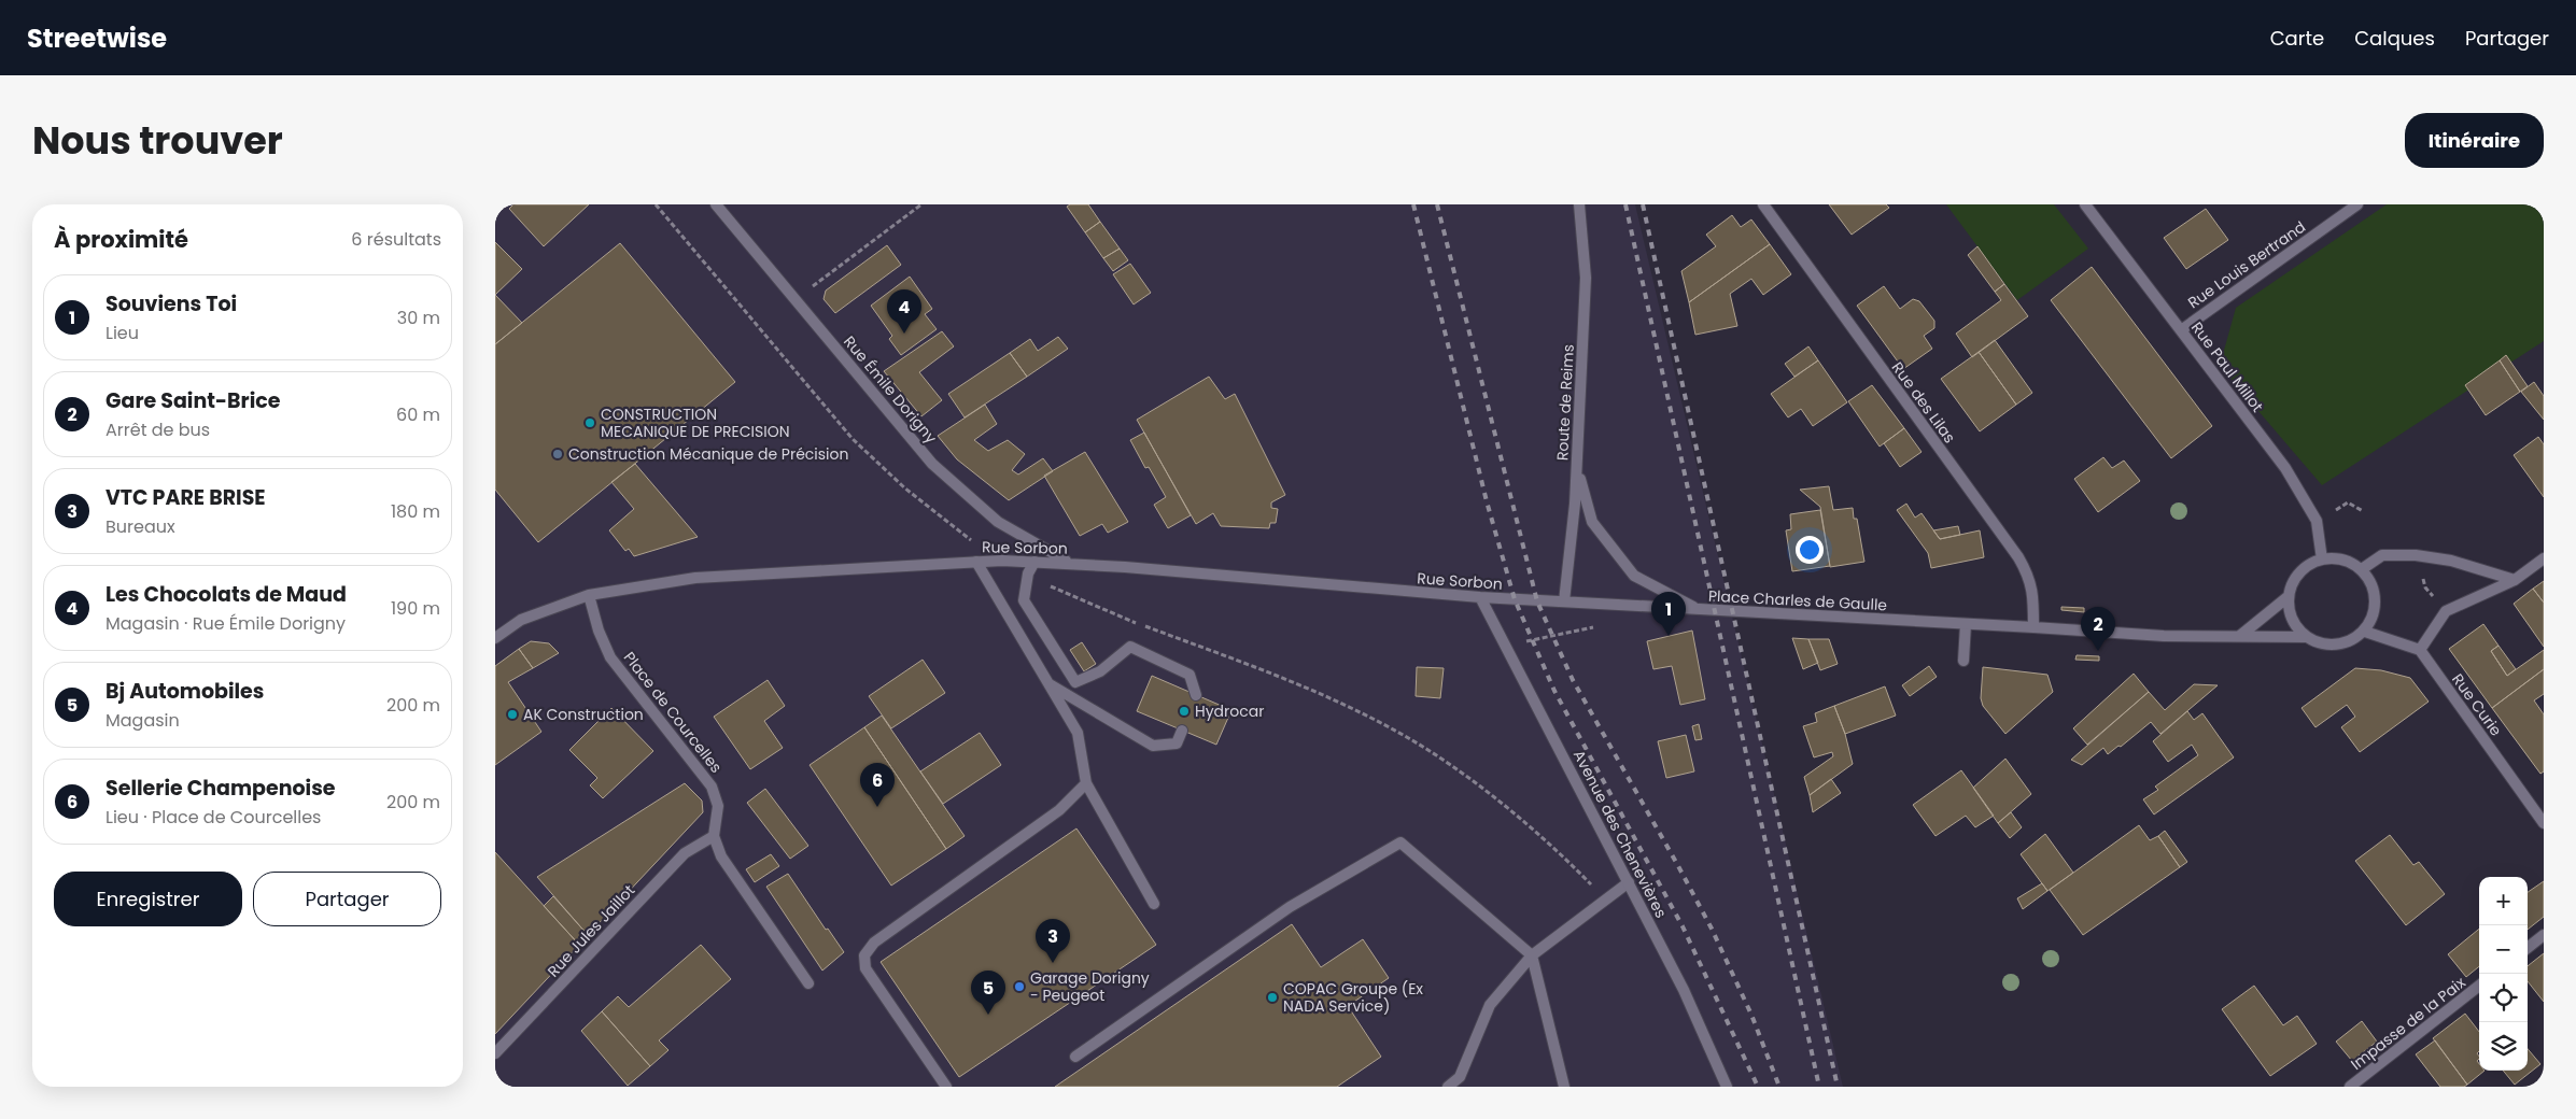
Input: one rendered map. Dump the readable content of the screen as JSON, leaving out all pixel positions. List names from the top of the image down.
{
  "streets": {
    "street": [
      "Rue Louis Bertrand",
      "Rue Paul Millot",
      "Rue Émile Dorigny",
      "Route de Reims",
      "Rue des Lilas",
      "Rue Sorbon",
      "Place Charles de Gaulle",
      "Rue Curie",
      "Place de Courcelles",
      "Avenue des Chenevières",
      "Rue Jules Jaillot",
      "Impasse de la Paix"
    ]
  },
  "crossings": [
    ["Rue Louis Bertrand", "Rue Paul Millot"],
    ["Rue Paul Millot", "Place Charles de Gaulle"],
    ["Rue Émile Dorigny", "Rue Sorbon"],
    ["Route de Reims", "Rue Sorbon"],
    ["Route de Reims", "Place Charles de Gaulle"],
    ["Rue des Lilas", "Place Charles de Gaulle"],
    ["Rue Sorbon", "Place Charles de Gaulle"],
    ["Rue Sorbon", "Place de Courcelles"],
    ["Rue Sorbon", "Avenue des Chenevières"],
    ["Place de Courcelles", "Rue Jules Jaillot"]
  ],
  "places": [
    "CONSTRUCTION MECANIQUE DE PRECISION",
    "Construction Mécanique de Précision",
    "Hydrocar",
    "AK Construction",
    "Garage Dorigny - Peugeot",
    "COPAC Groupe (Ex NADA Service)"
  ],
  "page": {
    "header": "Streetwise",
    "nav": ["Carte", "Calques", "Partager"],
    "title": "Nous trouver",
    "buttons": [
      "Itinéraire",
      ["Enregistrer", "Partager"]
    ],
    "heading": ["À proximité", "6 résultats"],
    "list": [
      {
        "mark": "1",
        "name": "Souviens Toi",
        "note": "Lieu",
        "value": "30 m"
      },
      {
        "mark": "2",
        "name": "Gare Saint-Brice",
        "note": "Arrêt de bus",
        "value": "60 m"
      },
      {
        "mark": "3",
        "name": "VTC PARE BRISE",
        "note": "Bureaux",
        "value": "180 m"
      },
      {
        "mark": "4",
        "name": "Les Chocolats de Maud",
        "note": "Magasin · Rue Émile Dorigny",
        "value": "190 m"
      },
      {
        "mark": "5",
        "name": "Bj Automobiles",
        "note": "Magasin",
        "value": "200 m"
      },
      {
        "mark": "6",
        "name": "Sellerie Champenoise",
        "note": "Lieu · Place de Courcelles",
        "value": "200 m"
      }
    ],
    "pins": [
      "4",
      "1",
      "2",
      "6",
      "3",
      "5"
    ],
    "map_buttons": ["+", "−"]
  }
}
